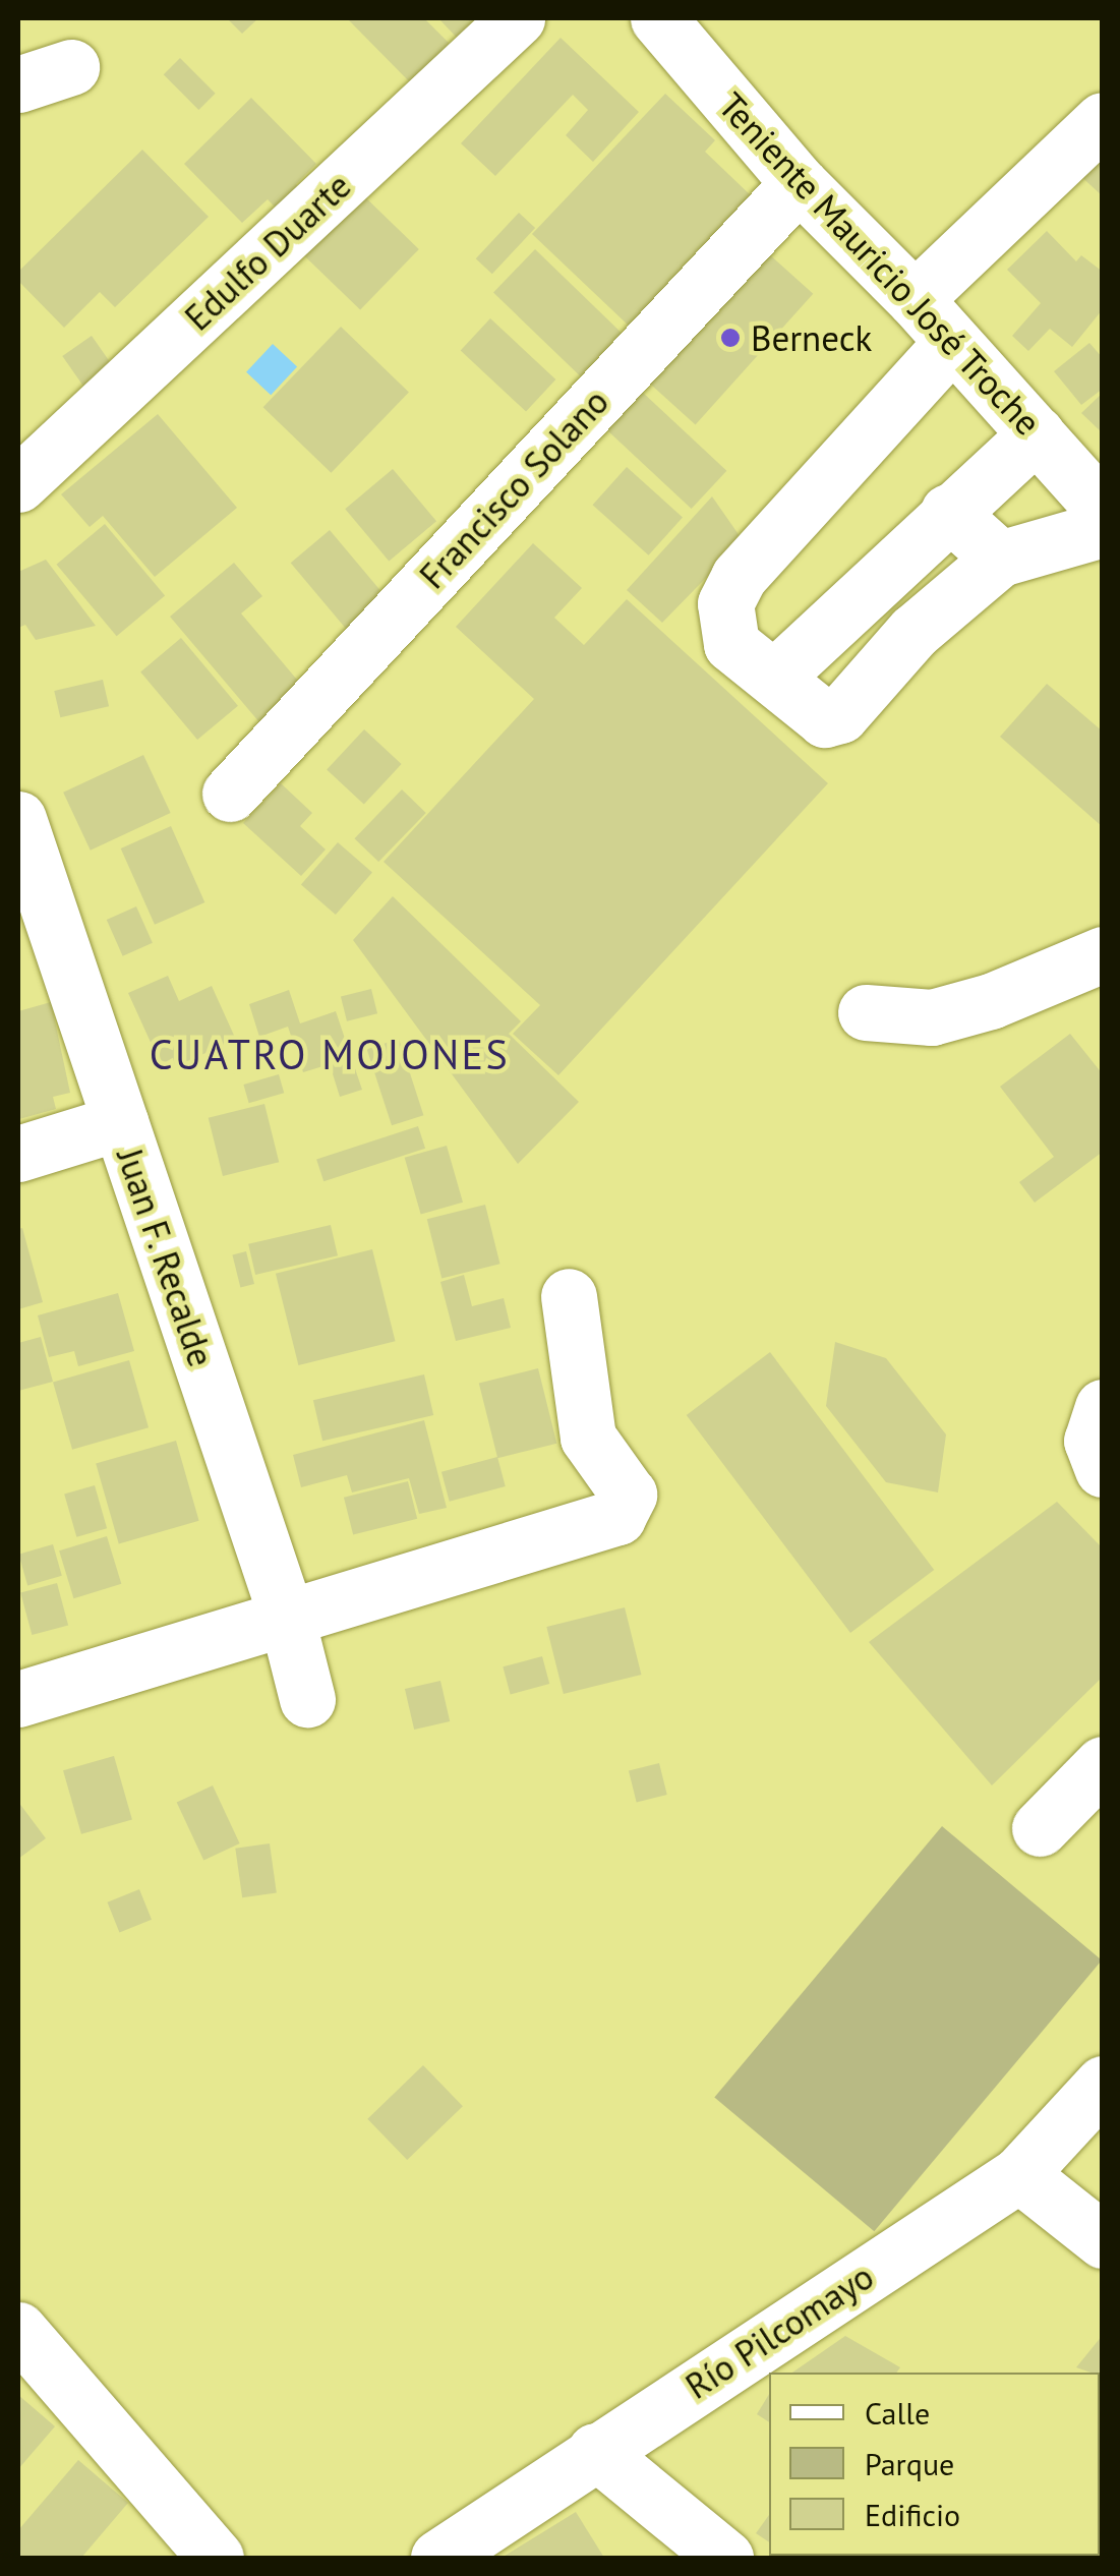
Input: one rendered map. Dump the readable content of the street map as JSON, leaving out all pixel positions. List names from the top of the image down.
{
  "streets": {
    "street": [
      "Edulfo Duarte",
      "Teniente Mauricio José Troche",
      "Francisco Solano",
      "Juan F. Recalde",
      "Río Pilcomayo"
    ]
  },
  "crossings": [
    ["Teniente Mauricio José Troche", "Francisco Solano"]
  ],
  "districts": ["CUATRO MOJONES"],
  "places": ["Berneck"],
  "legend": ["Calle", "Parque", "Edificio"]
}
